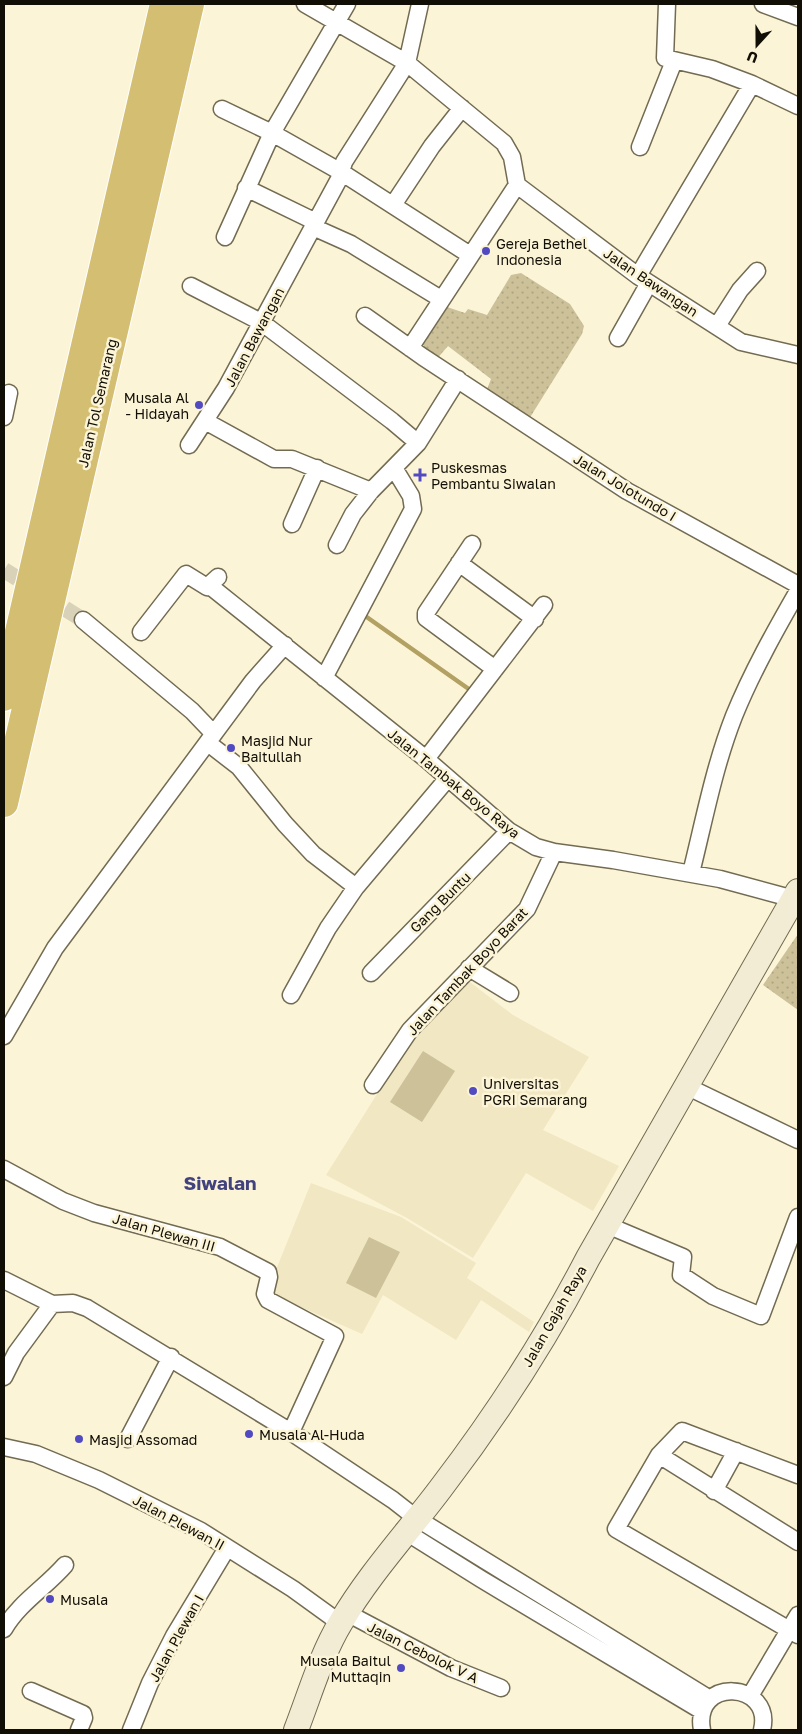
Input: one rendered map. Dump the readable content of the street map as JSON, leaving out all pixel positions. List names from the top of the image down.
{
  "streets": {
    "highway": ["Jalan Tol Semarang"],
    "main road": ["Jalan Gajah Raya"],
    "street": [
      "Jalan Bawangan",
      "Jalan Jolotundo I",
      "Jalan Tambak Boyo Raya",
      "Gang Buntu",
      "Jalan Tambak Boyo Barat",
      "Jalan Plewan III",
      "Jalan Plewan II",
      "Jalan Plewan I",
      "Jalan Cebolok V A"
    ]
  },
  "crossings": [
    ["Jalan Tambak Boyo Raya", "Gang Buntu"],
    ["Jalan Tambak Boyo Raya", "Jalan Tambak Boyo Barat"],
    ["Jalan Tambak Boyo Raya", "Jalan Gajah Raya"],
    ["Jalan Gajah Raya", "Jalan Plewan II"],
    ["Jalan Gajah Raya", "Jalan Cebolok V A"],
    ["Jalan Plewan II", "Jalan Plewan I"],
    ["Jalan Plewan II", "Jalan Cebolok V A"]
  ],
  "districts": ["Siwalan"],
  "places": {
    "other": [
      "Gereja Bethel Indonesia",
      "Musala Al - Hidayah",
      "Masjid Nur Baitullah",
      "Universitas PGRI Semarang",
      "Musala Al-Huda",
      "Masjid Assomad",
      "Musala",
      "Musala Baitul Muttaqin"
    ],
    "health": ["Puskesmas Pembantu Siwalan"]
  },
  "north": "bottom"
}
